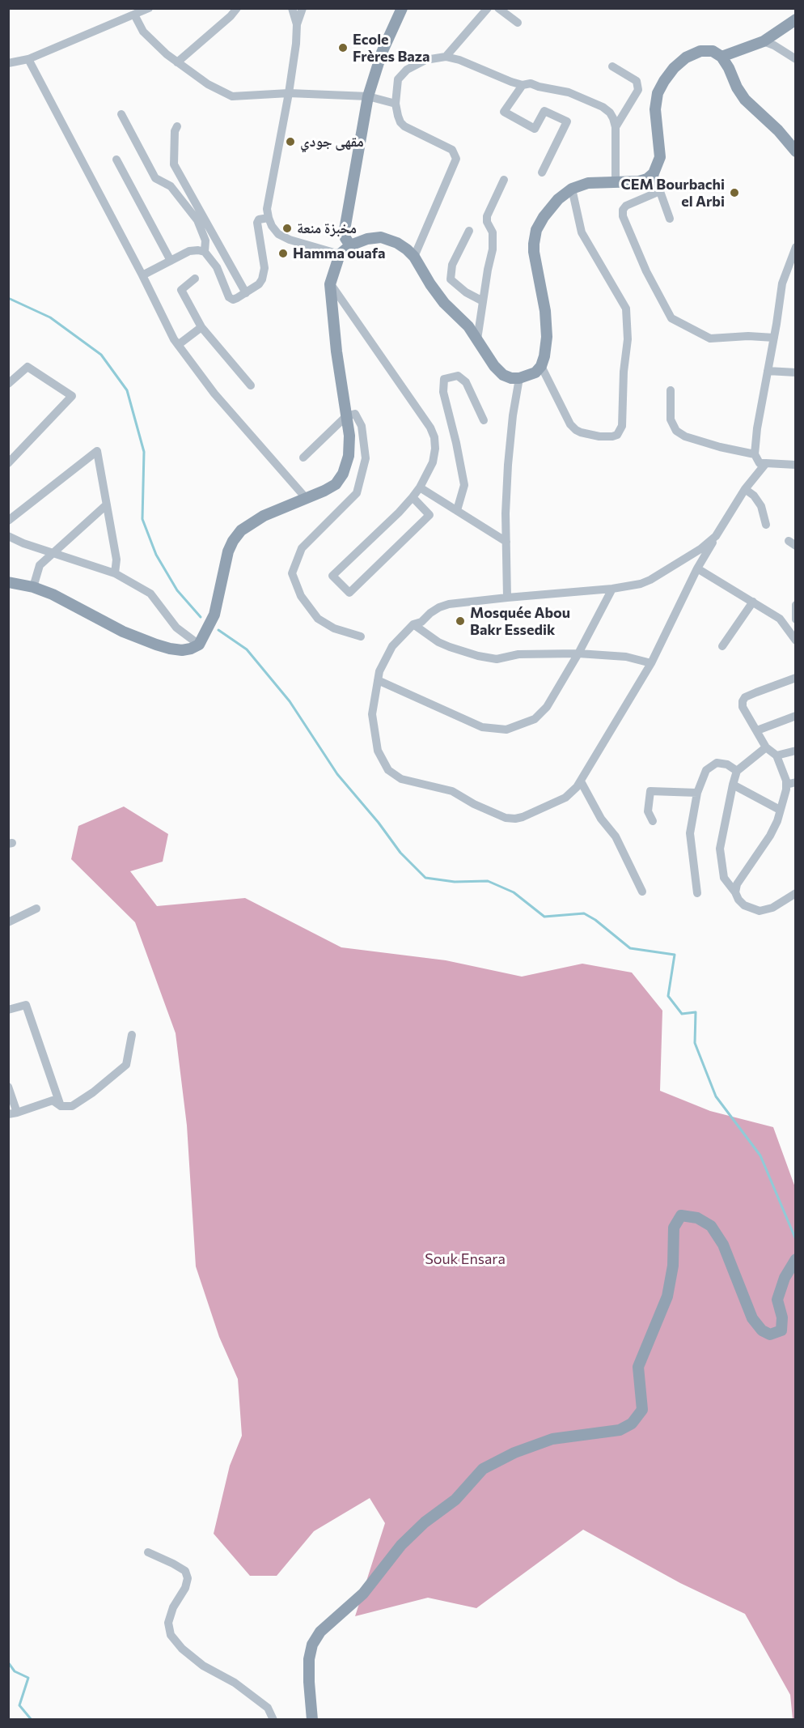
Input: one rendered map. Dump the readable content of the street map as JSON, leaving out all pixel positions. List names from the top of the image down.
{
  "parks": ["Souk Ensara"],
  "places": [
    "Ecole Frères Baza",
    "مقهى جودي",
    "CEM Bourbachi el Arbi",
    "مخبزة منعة",
    "Hamma ouafa",
    "Mosquée Abou Bakr Essedik"
  ]
}
